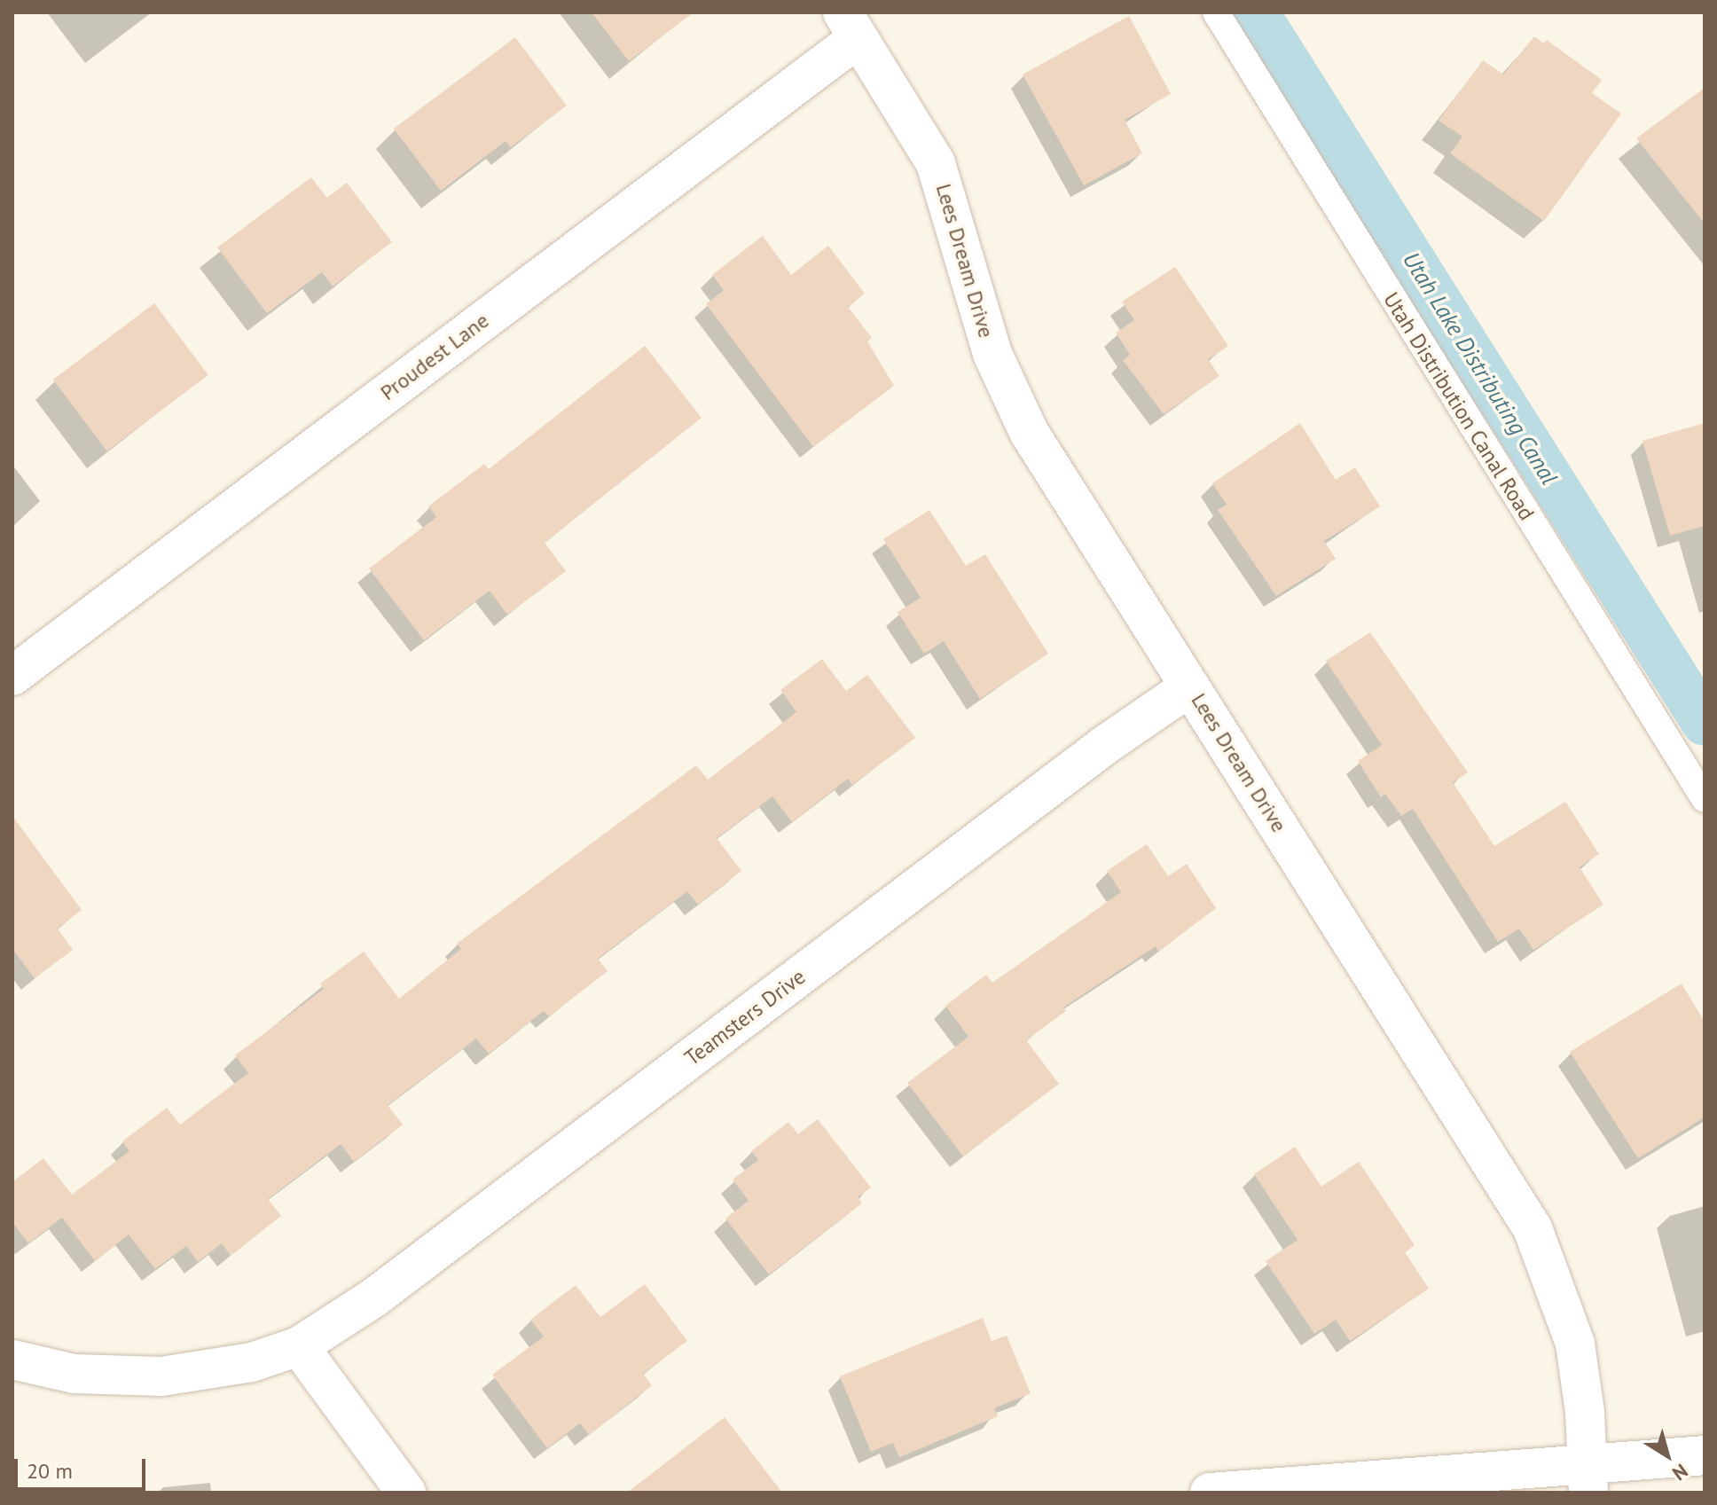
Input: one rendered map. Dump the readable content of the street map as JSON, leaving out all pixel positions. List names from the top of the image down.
{
  "streets": {
    "street": ["Lees Dream Drive", "Proudest Lane", "Teamsters Drive"],
    "lane": ["Utah Distribution Canal Road"]
  },
  "crossings": [
    ["Lees Dream Drive", "Proudest Lane"],
    ["Lees Dream Drive", "Teamsters Drive"]
  ],
  "water": ["Utah Lake Distributing Canal"],
  "scale_bar": "20 m",
  "north": "bottom right"
}
